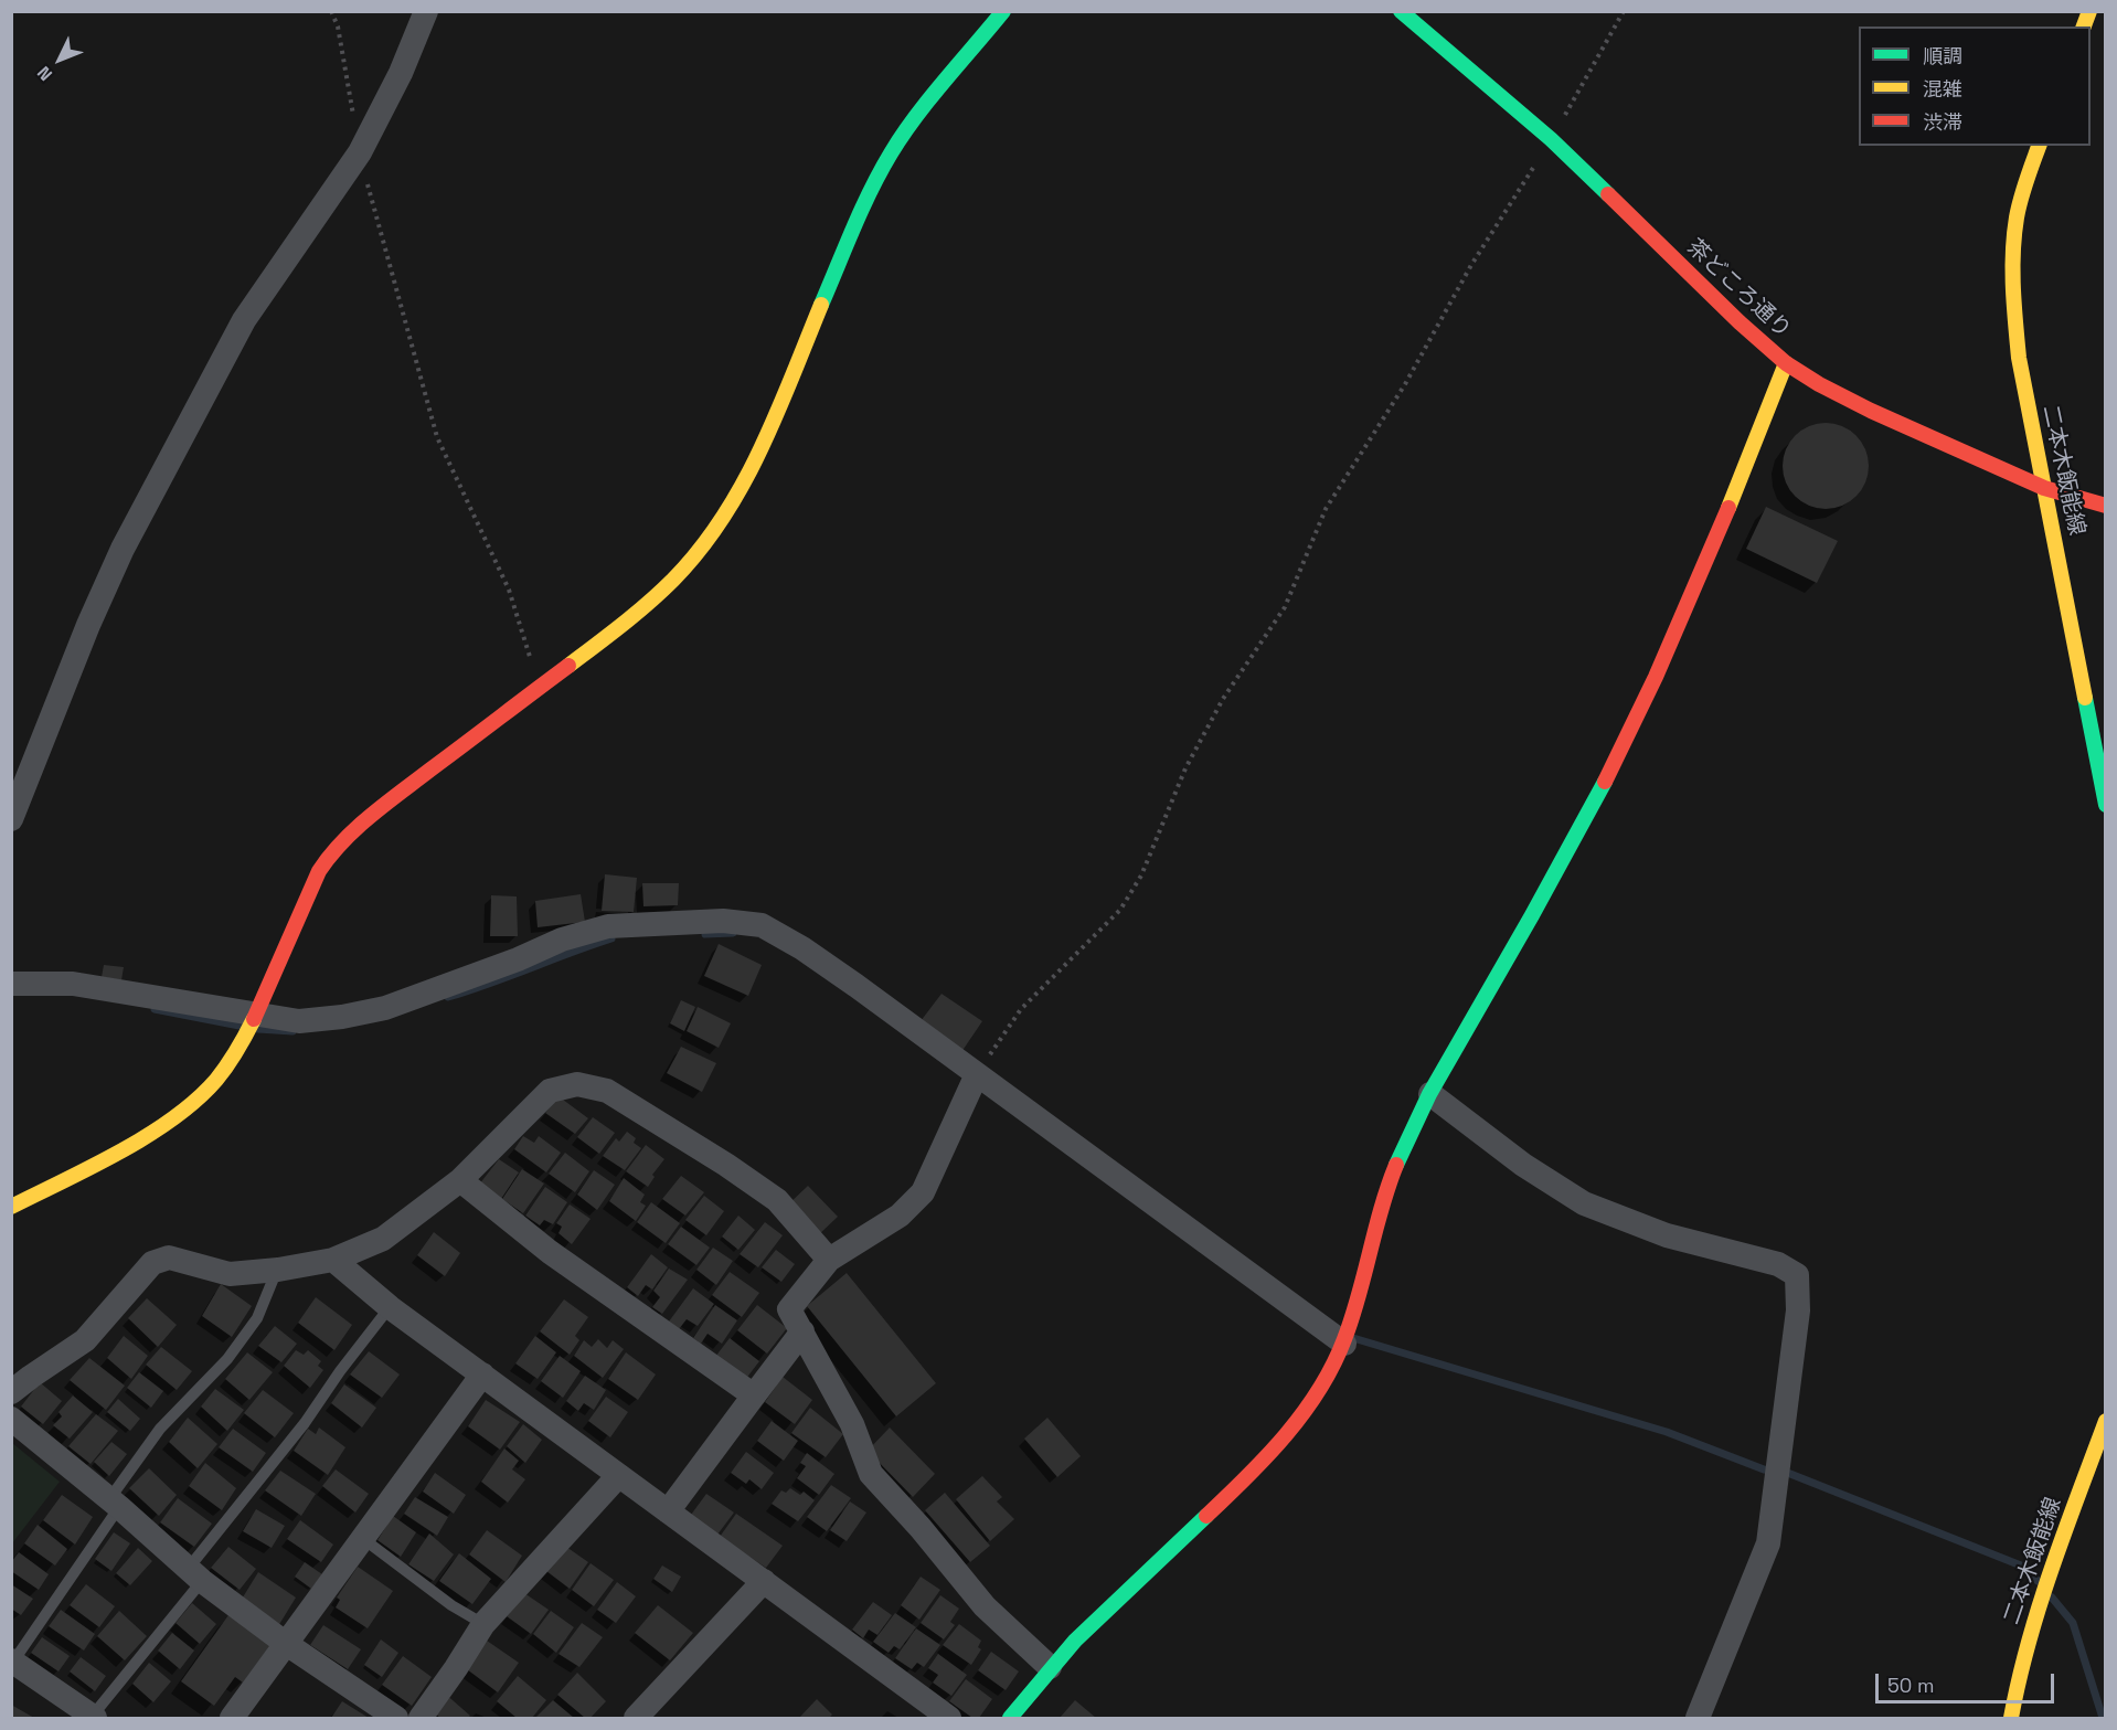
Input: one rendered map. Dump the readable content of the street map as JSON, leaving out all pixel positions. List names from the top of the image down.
{
  "streets": {
    "street": ["茶どころ通り", "二本木飯能線"]
  },
  "crossings": [
    ["茶どころ通り", "二本木飯能線"]
  ],
  "legend": ["順調", "混雑", "渋滞"],
  "scale_bar": "50 m",
  "north": "bottom left"
}
